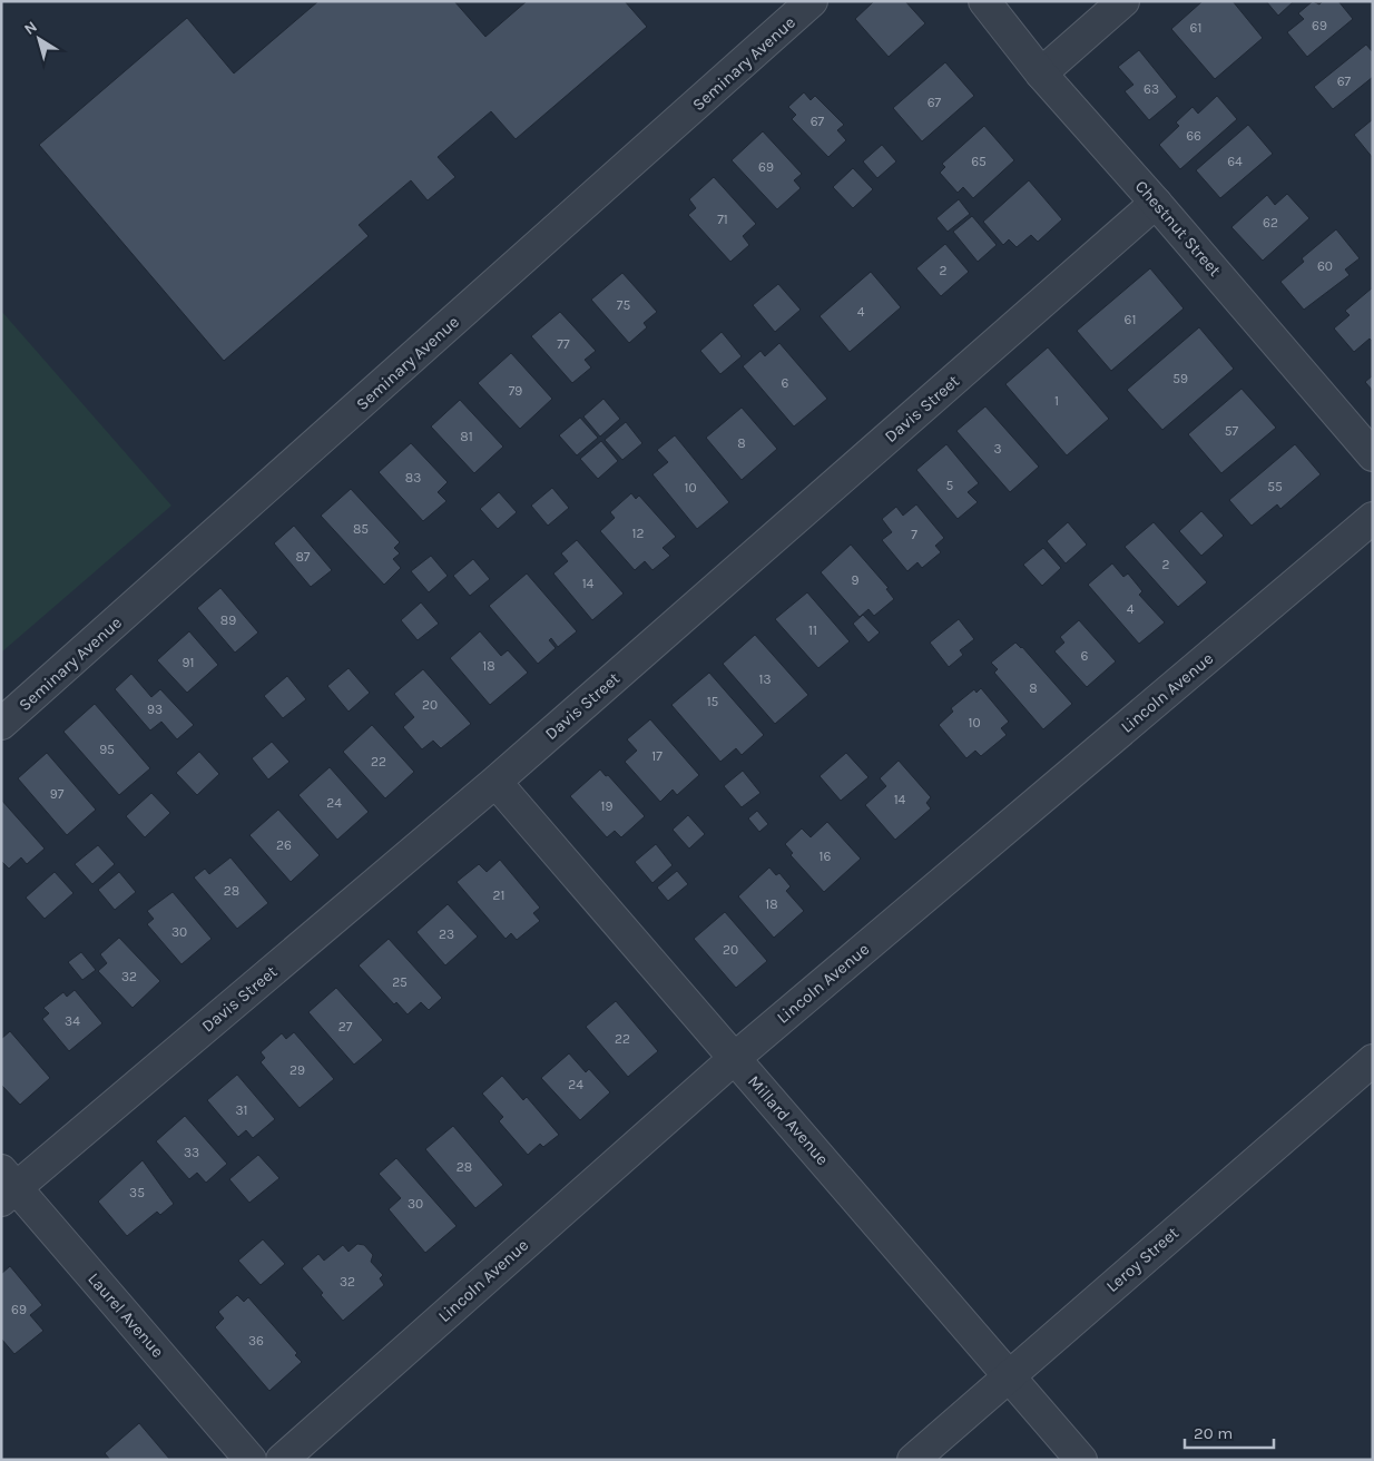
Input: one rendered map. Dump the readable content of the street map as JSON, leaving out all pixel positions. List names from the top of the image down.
{
  "streets": {
    "street": [
      "Seminary Avenue",
      "Chestnut Street",
      "Davis Street",
      "Lincoln Avenue",
      "Millard Avenue",
      "Leroy Street",
      "Laurel Avenue"
    ]
  },
  "crossings": [
    ["Chestnut Street", "Davis Street"],
    ["Davis Street", "Millard Avenue"],
    ["Davis Street", "Laurel Avenue"],
    ["Lincoln Avenue", "Millard Avenue"],
    ["Millard Avenue", "Leroy Street"]
  ],
  "house_numbers": [
    "69",
    "61",
    "67",
    "63",
    "67",
    "67",
    "66",
    "65",
    "64",
    "69",
    "71",
    "62",
    "60",
    "2",
    "75",
    "4",
    "61",
    "77",
    "59",
    "6",
    "79",
    "1",
    "57",
    "81",
    "8",
    "3",
    "83",
    "5",
    "55",
    "10",
    "85",
    "12",
    "7",
    "87",
    "2",
    "9",
    "14",
    "4",
    "89",
    "11",
    "6",
    "91",
    "18",
    "13",
    "8",
    "15",
    "20",
    "93",
    "10",
    "95",
    "17",
    "22",
    "97",
    "14",
    "24",
    "19",
    "26",
    "16",
    "28",
    "21",
    "18",
    "30",
    "23",
    "20",
    "32",
    "25",
    "34",
    "27",
    "22",
    "29",
    "24",
    "31",
    "33",
    "28",
    "35",
    "30",
    "32",
    "69",
    "36"
  ],
  "scale_bar": "20 m",
  "north": "top left"
}
